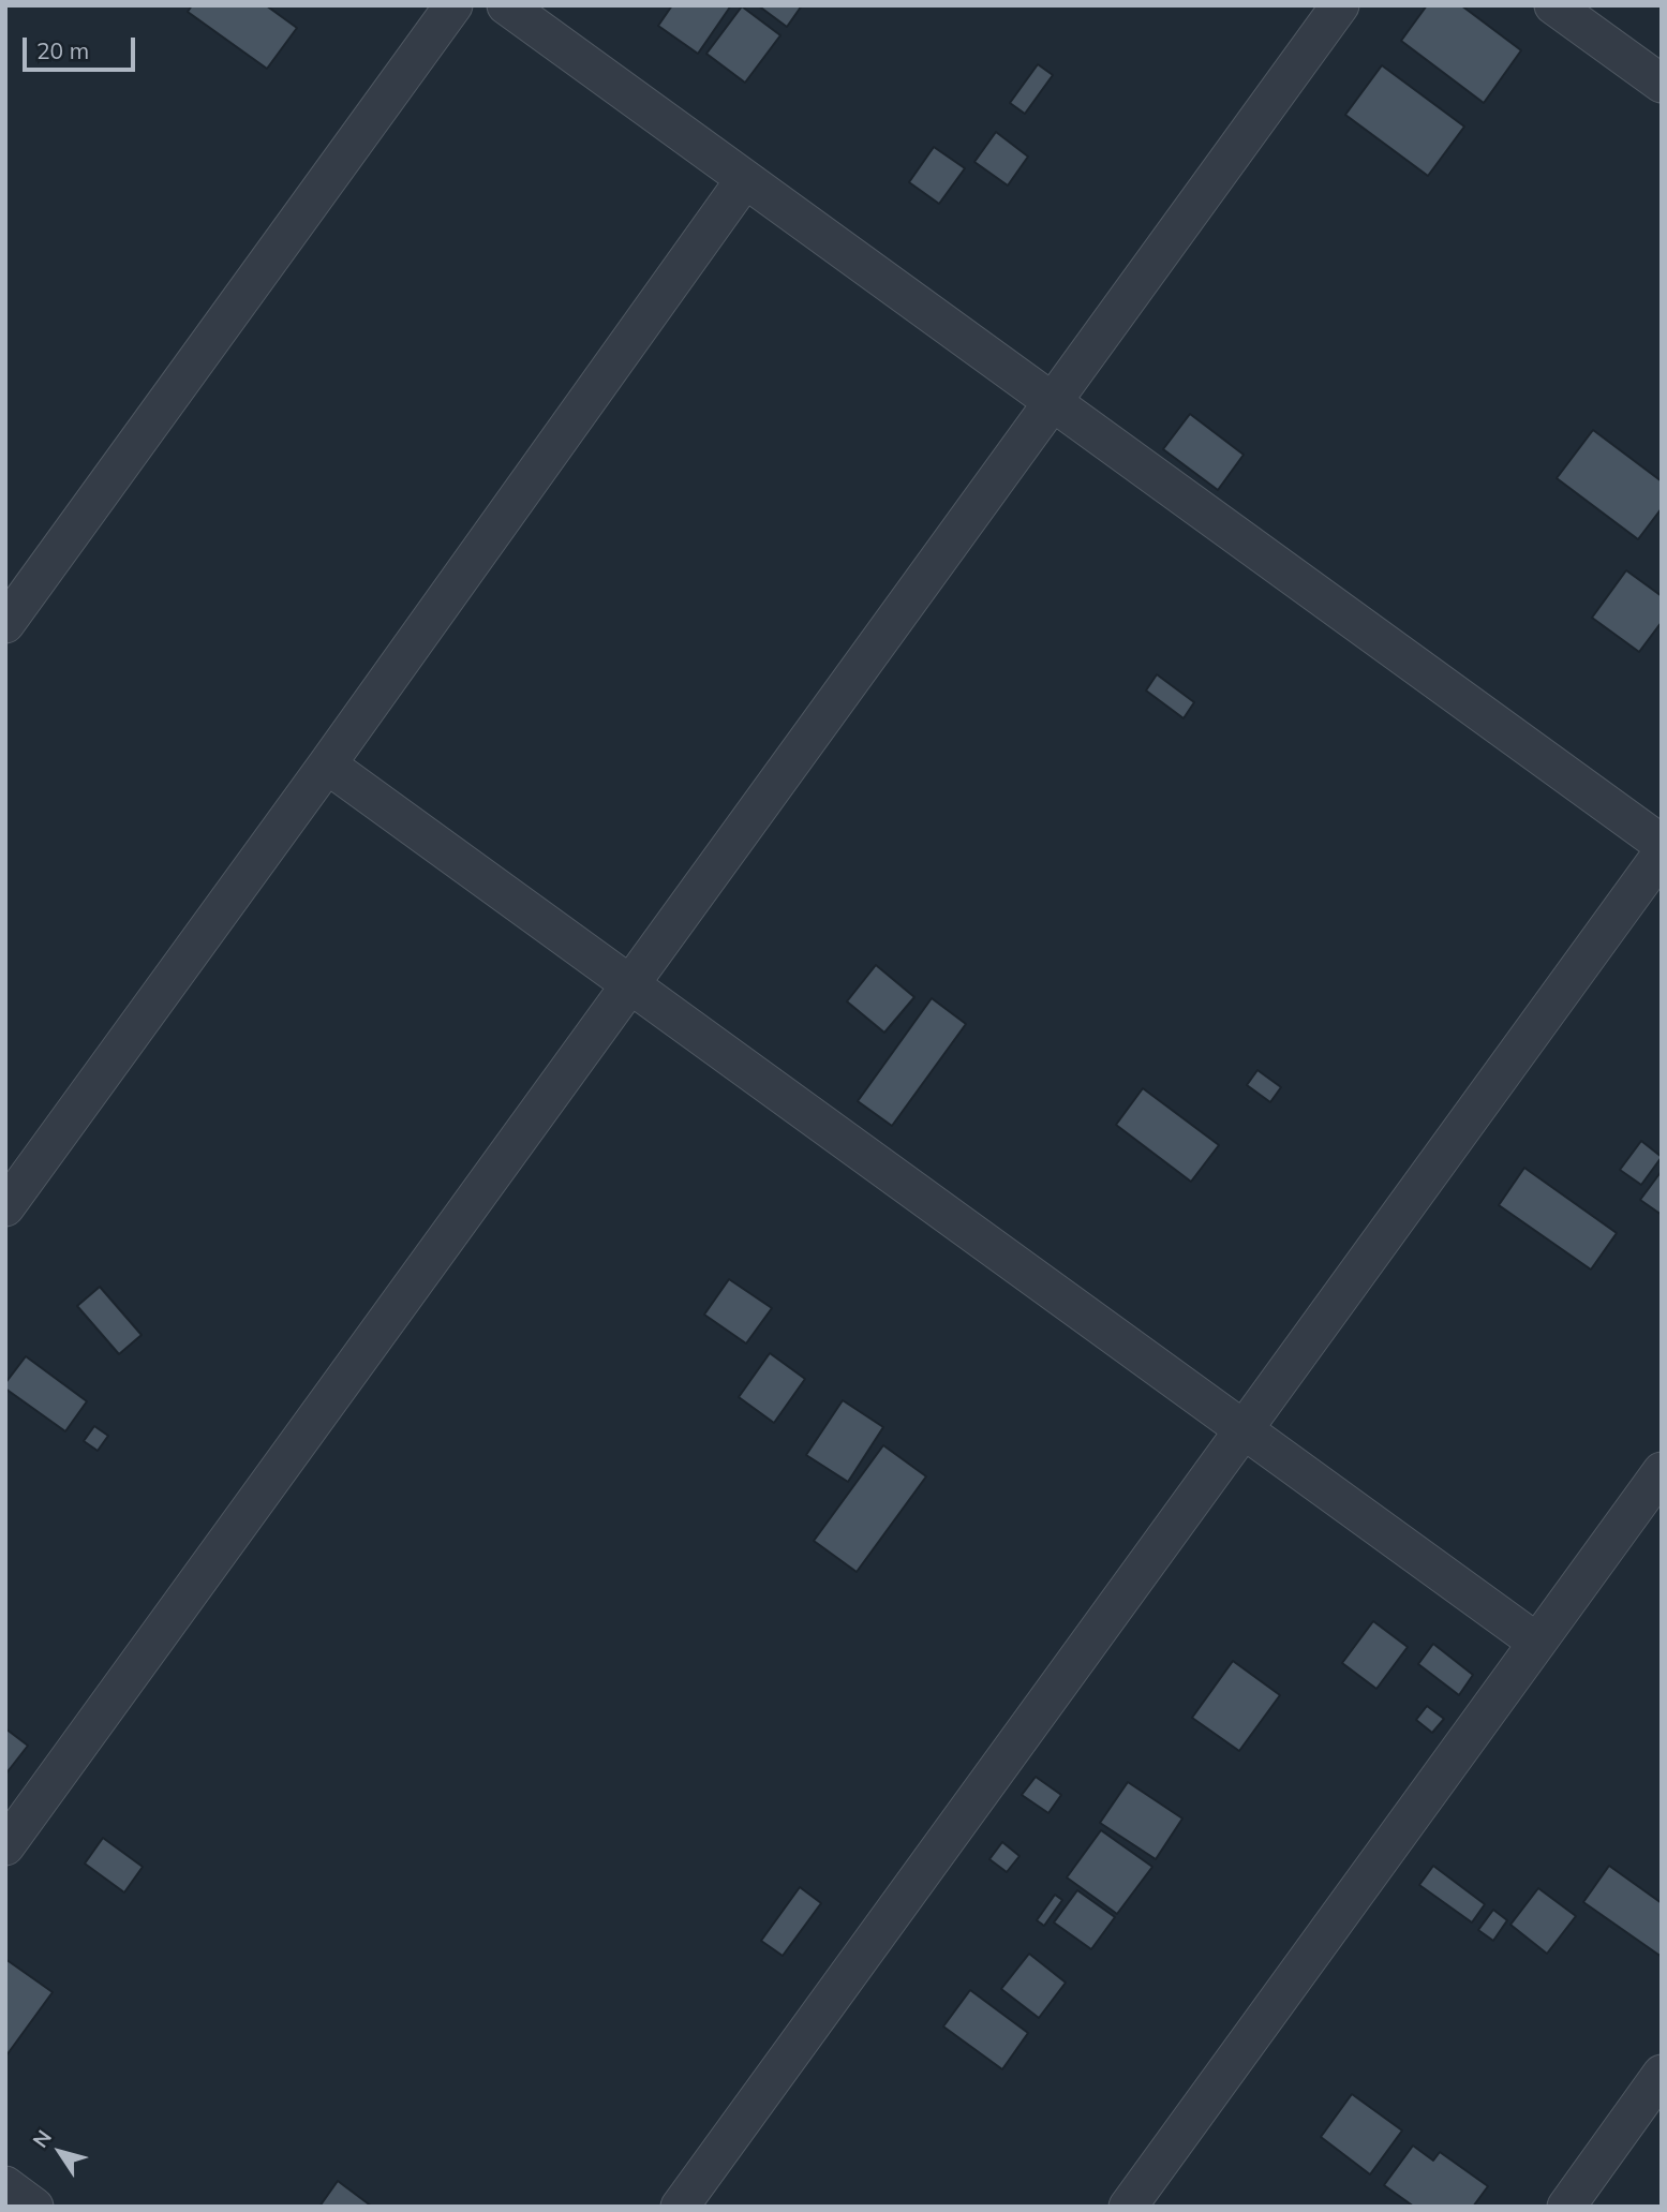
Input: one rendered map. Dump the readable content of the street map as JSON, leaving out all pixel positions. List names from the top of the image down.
{
  "scale_bar": "20 m",
  "north": "top left"
}
